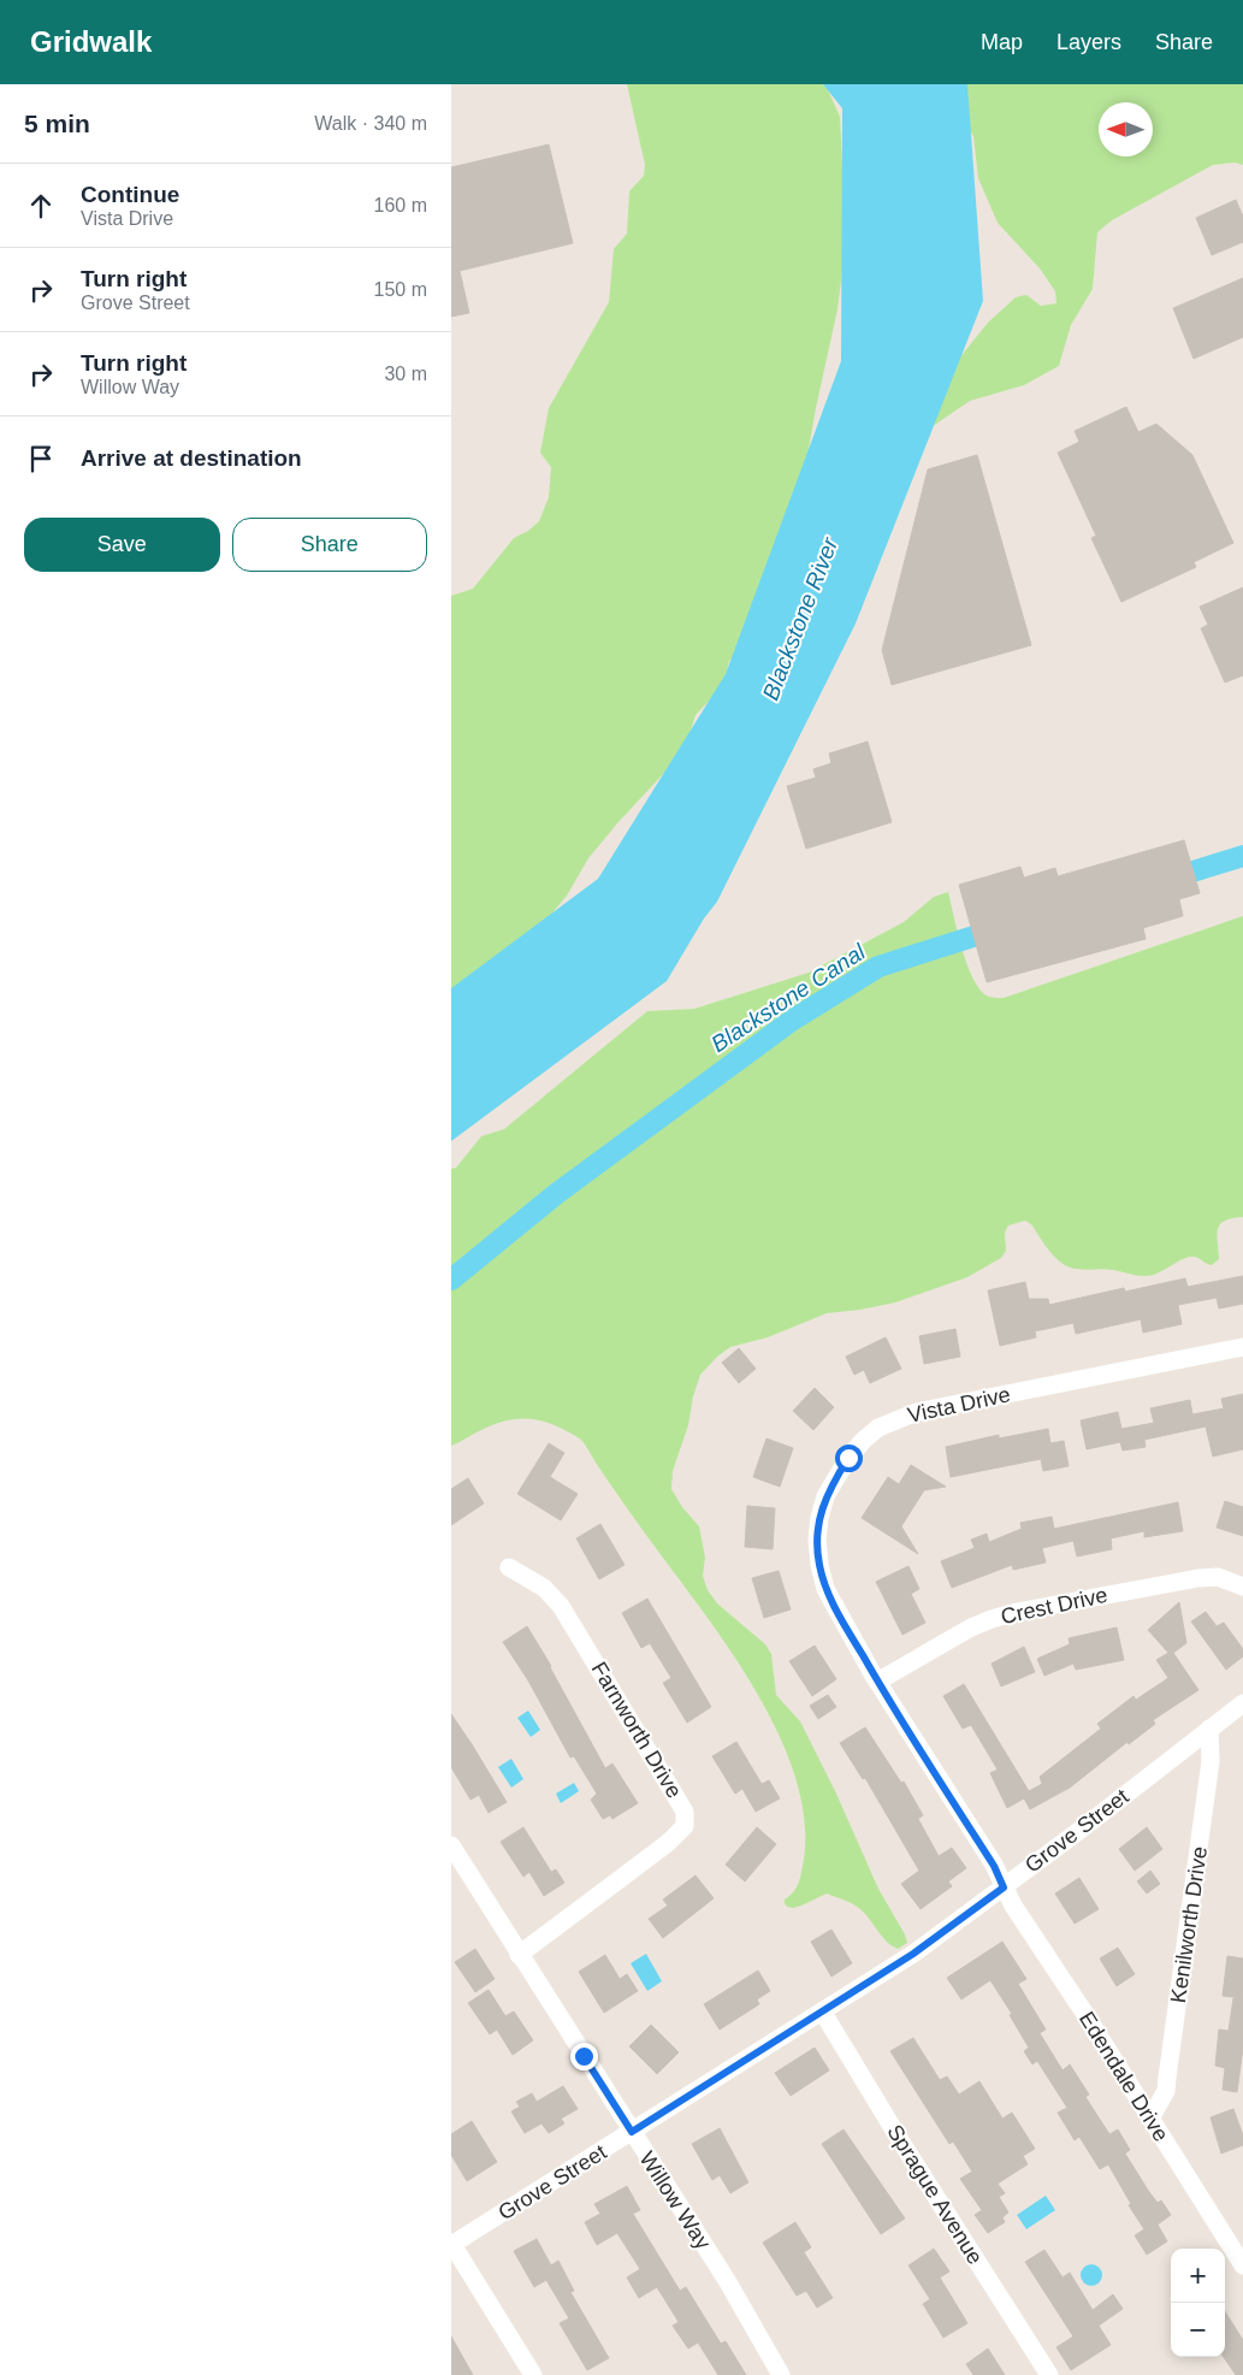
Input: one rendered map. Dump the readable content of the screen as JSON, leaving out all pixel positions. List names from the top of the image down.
{
  "streets": {
    "street": [
      "Vista Drive",
      "Crest Drive",
      "Farnworth Drive",
      "Grove Street",
      "Kenilworth Drive",
      "Edendale Drive",
      "Sprague Avenue",
      "Willow Way"
    ]
  },
  "crossings": [
    ["Vista Drive", "Crest Drive"],
    ["Vista Drive", "Grove Street"],
    ["Vista Drive", "Edendale Drive"],
    ["Farnworth Drive", "Willow Way"],
    ["Grove Street", "Kenilworth Drive"],
    ["Grove Street", "Edendale Drive"],
    ["Grove Street", "Sprague Avenue"],
    ["Grove Street", "Willow Way"],
    ["Kenilworth Drive", "Edendale Drive"]
  ],
  "water": ["Blackstone River", "Blackstone Canal"],
  "north": "left",
  "page": {
    "header": "Gridwalk",
    "nav": ["Map", "Layers", "Share"],
    "heading": ["5 min", "Walk · 340 m"],
    "list": [
      ["Continue", "Vista Drive", "160 m"],
      ["Turn right", "Grove Street", "150 m"],
      ["Turn right", "Willow Way", "30 m"],
      "Arrive at destination"
    ],
    "buttons": ["Save", "Share"],
    "map_buttons": ["+", "−"]
  }
}
